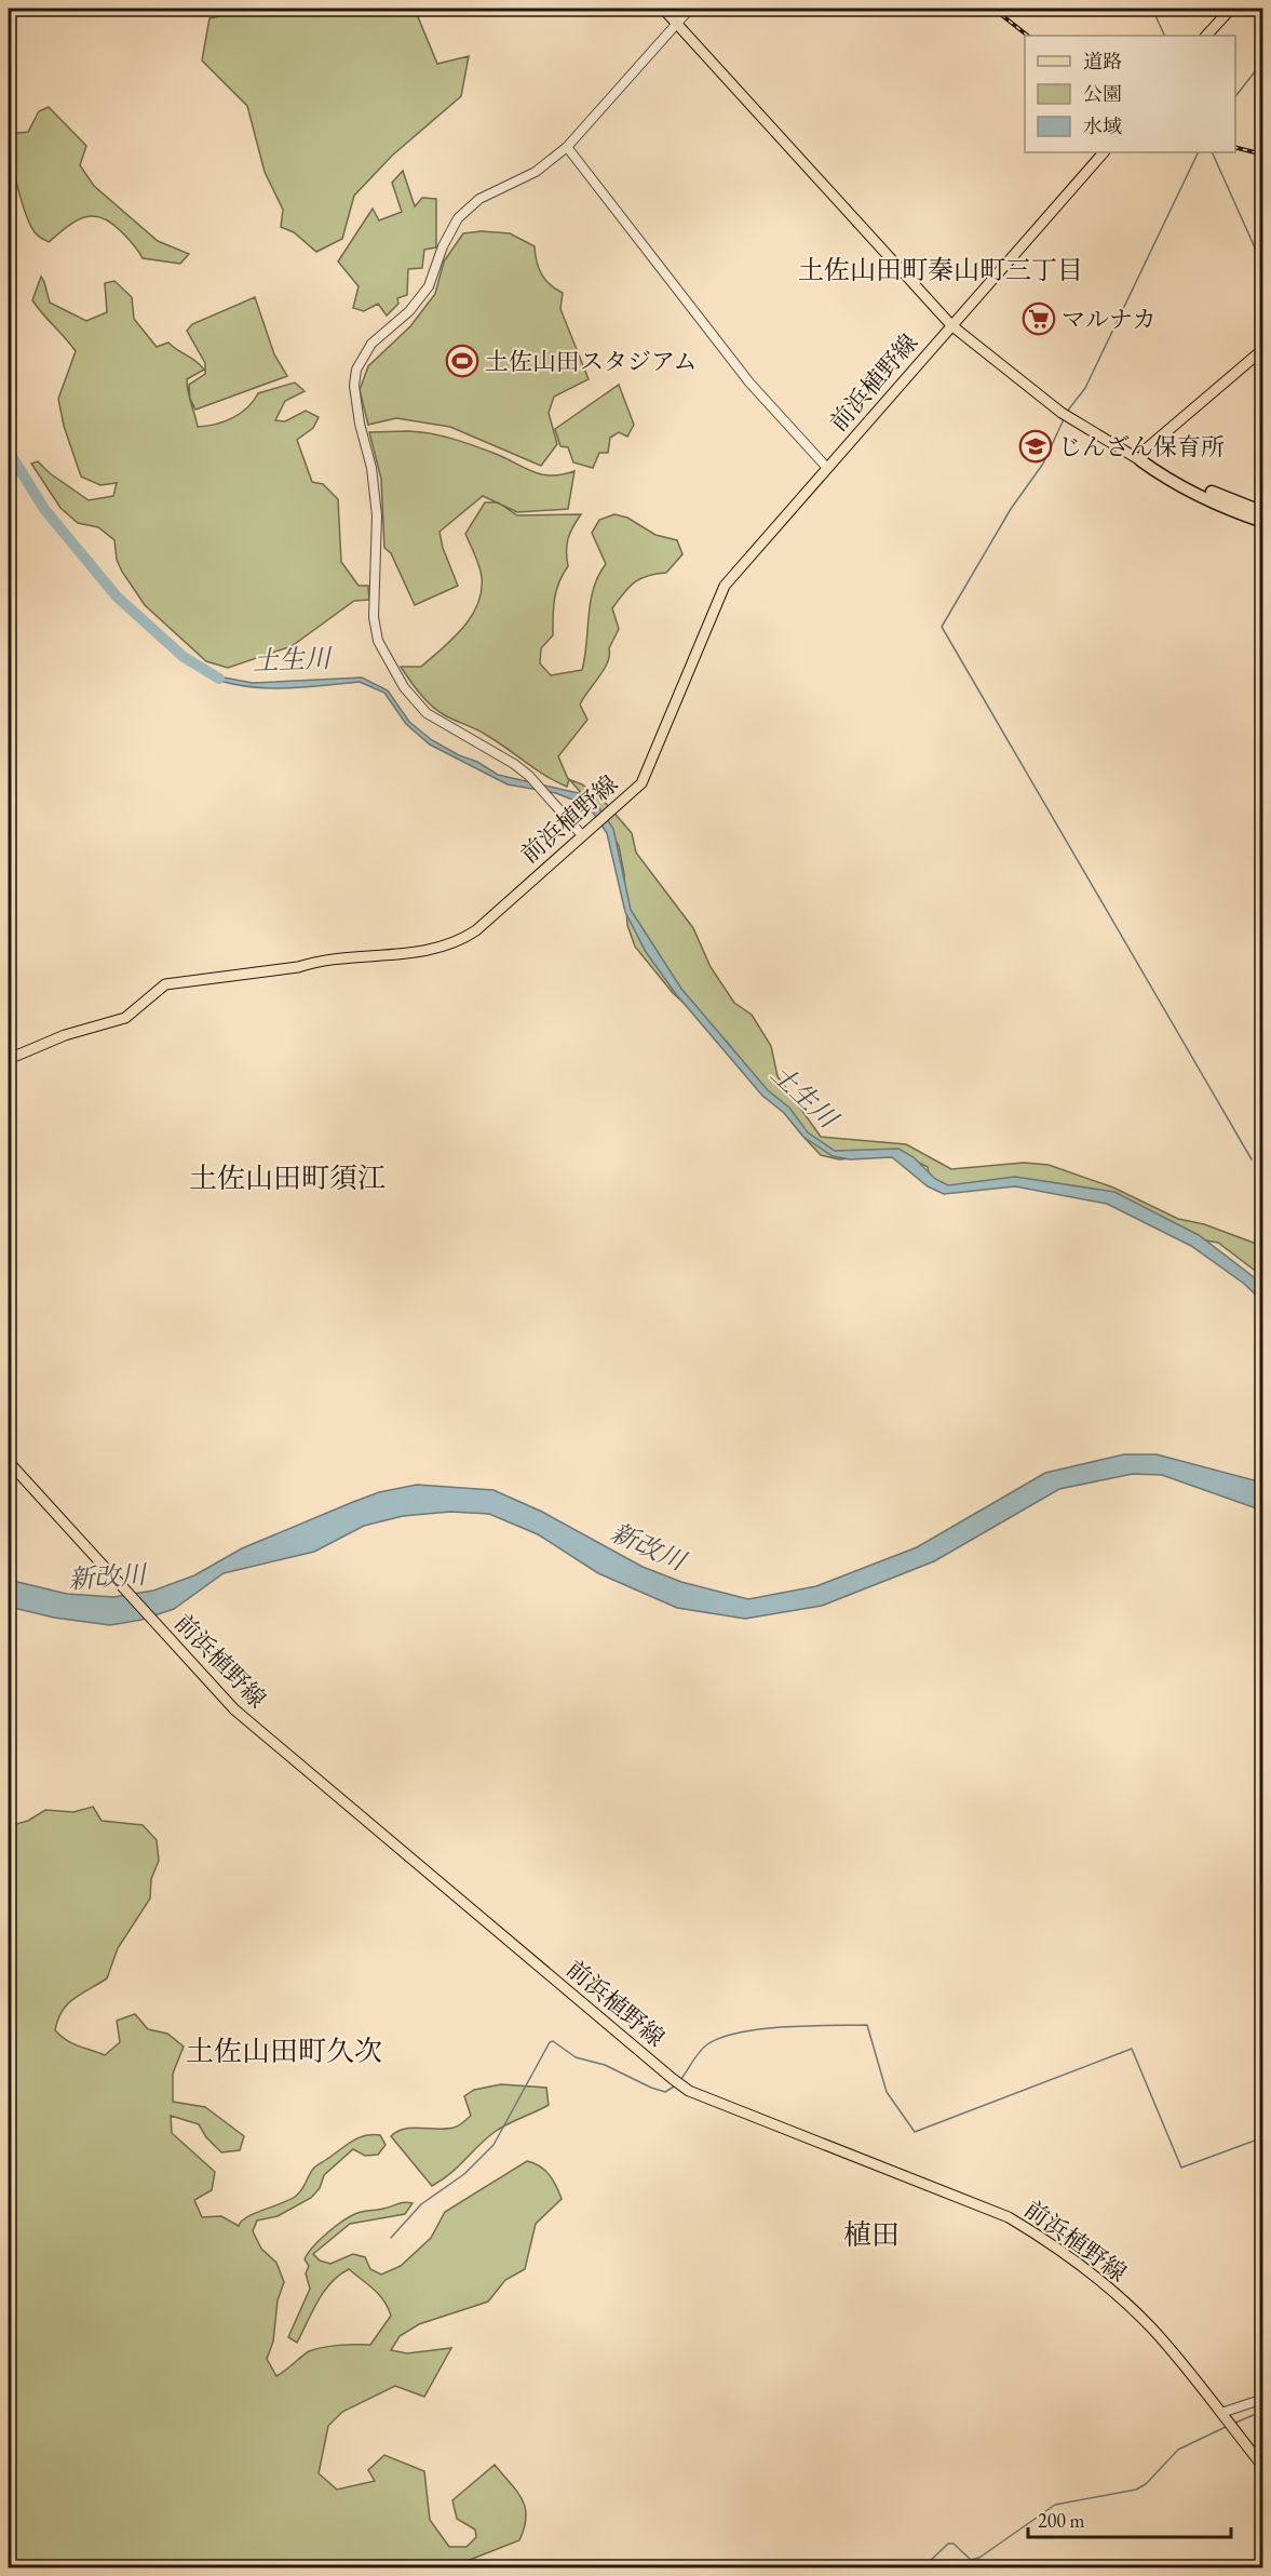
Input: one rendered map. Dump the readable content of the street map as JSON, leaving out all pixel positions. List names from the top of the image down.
{
  "streets": {
    "main road": ["前浜植野線"]
  },
  "districts": [
    "土佐山田町秦山町三丁目",
    "土佐山田町須江",
    "土佐山田町久次",
    "植田"
  ],
  "water": ["土生川", "新改川"],
  "places": {
    "supermarket": ["マルナカ"],
    "sports": ["土佐山田スタジアム"],
    "school or university": ["じんざん保育所"]
  },
  "legend": ["道路", "公園", "水域"],
  "scale_bar": "200 m"
}
